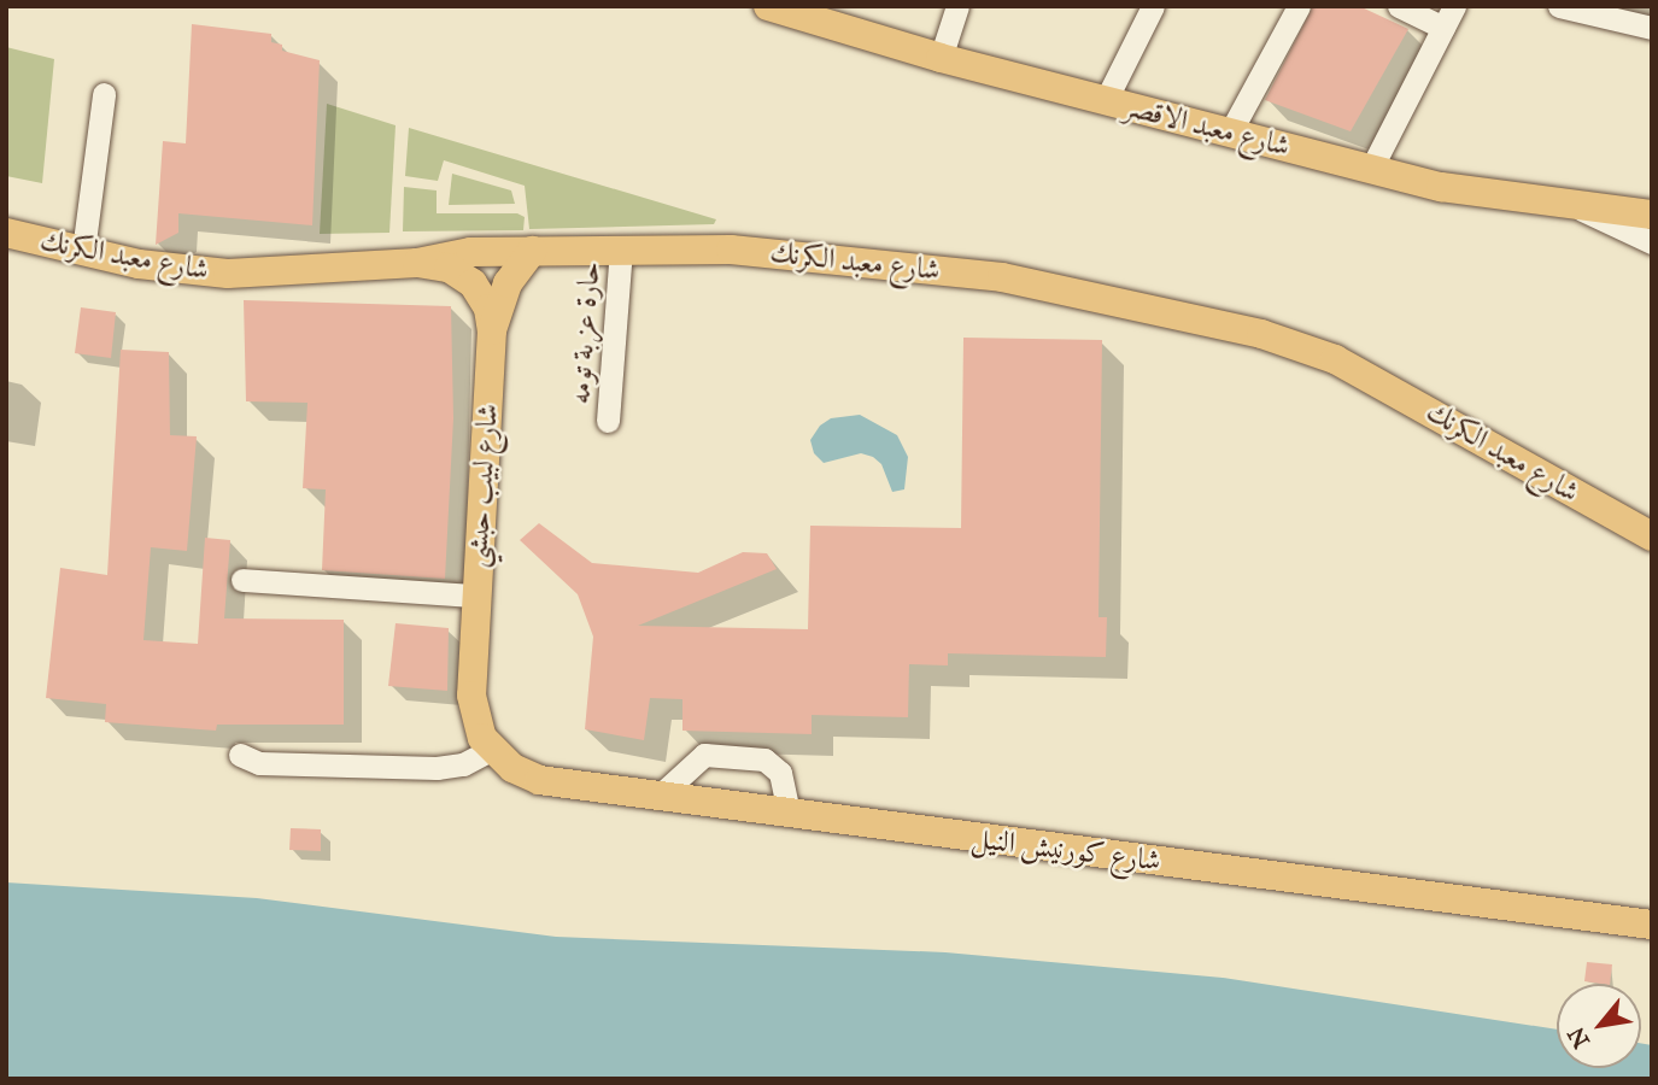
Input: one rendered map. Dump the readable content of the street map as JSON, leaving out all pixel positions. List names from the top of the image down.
{
  "streets": {
    "main road": [
      "شارع معبد الاقصر",
      "شارع معبد الكرنك",
      "شارع لبيب حبشي",
      "شارع كورنيش النيل"
    ],
    "street": ["حارة عزبة تومه"]
  },
  "crossings": [
    ["شارع معبد الكرنك", "حارة عزبة تومه"],
    ["شارع معبد الكرنك", "شارع لبيب حبشي"],
    ["شارع لبيب حبشي", "شارع كورنيش النيل"]
  ],
  "north": "bottom left"
}
